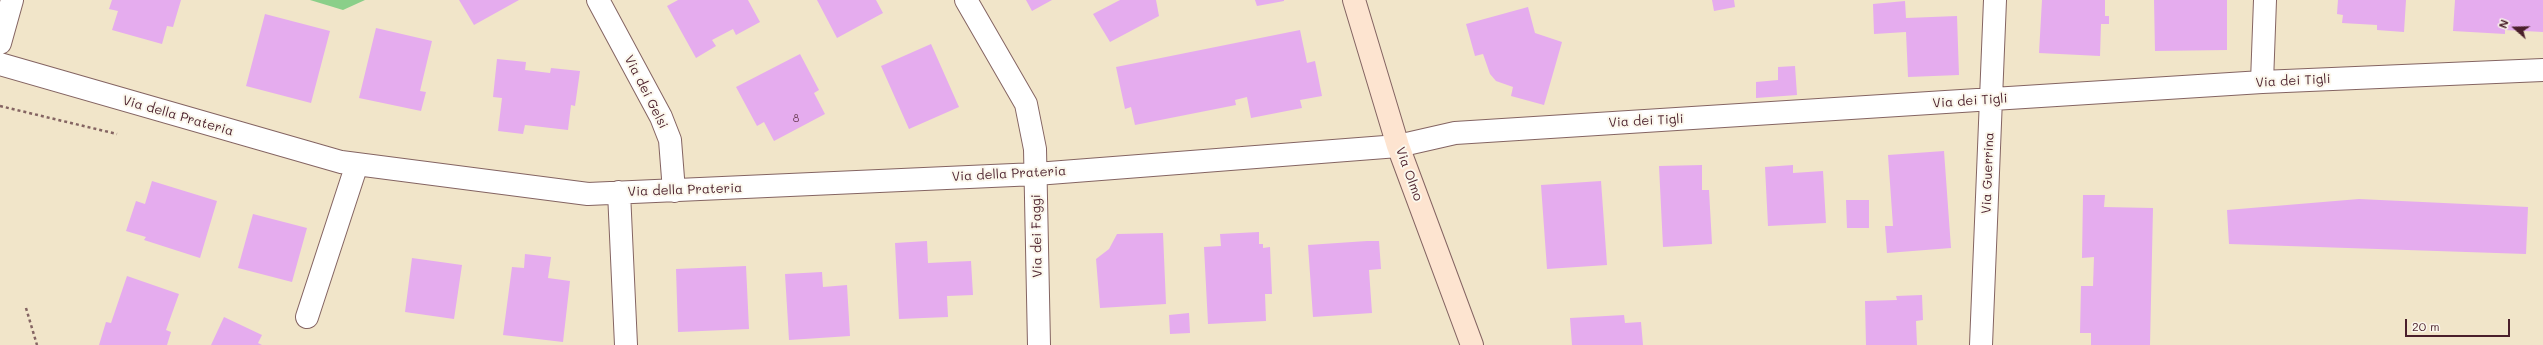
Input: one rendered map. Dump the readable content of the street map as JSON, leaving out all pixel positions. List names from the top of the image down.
{
  "streets": {
    "street": [
      "Via dei Tigli",
      "Via dei Gelsi",
      "Via della Prateria",
      "Via Guerrina",
      "Via Olmo",
      "Via dei Faggi"
    ]
  },
  "crossings": [
    ["Via dei Tigli", "Via della Prateria"],
    ["Via dei Tigli", "Via Guerrina"],
    ["Via dei Tigli", "Via Olmo"],
    ["Via dei Gelsi", "Via della Prateria"],
    ["Via della Prateria", "Via Olmo"],
    ["Via della Prateria", "Via dei Faggi"]
  ],
  "house_numbers": ["8"],
  "scale_bar": "20 m",
  "north": "left"
}
